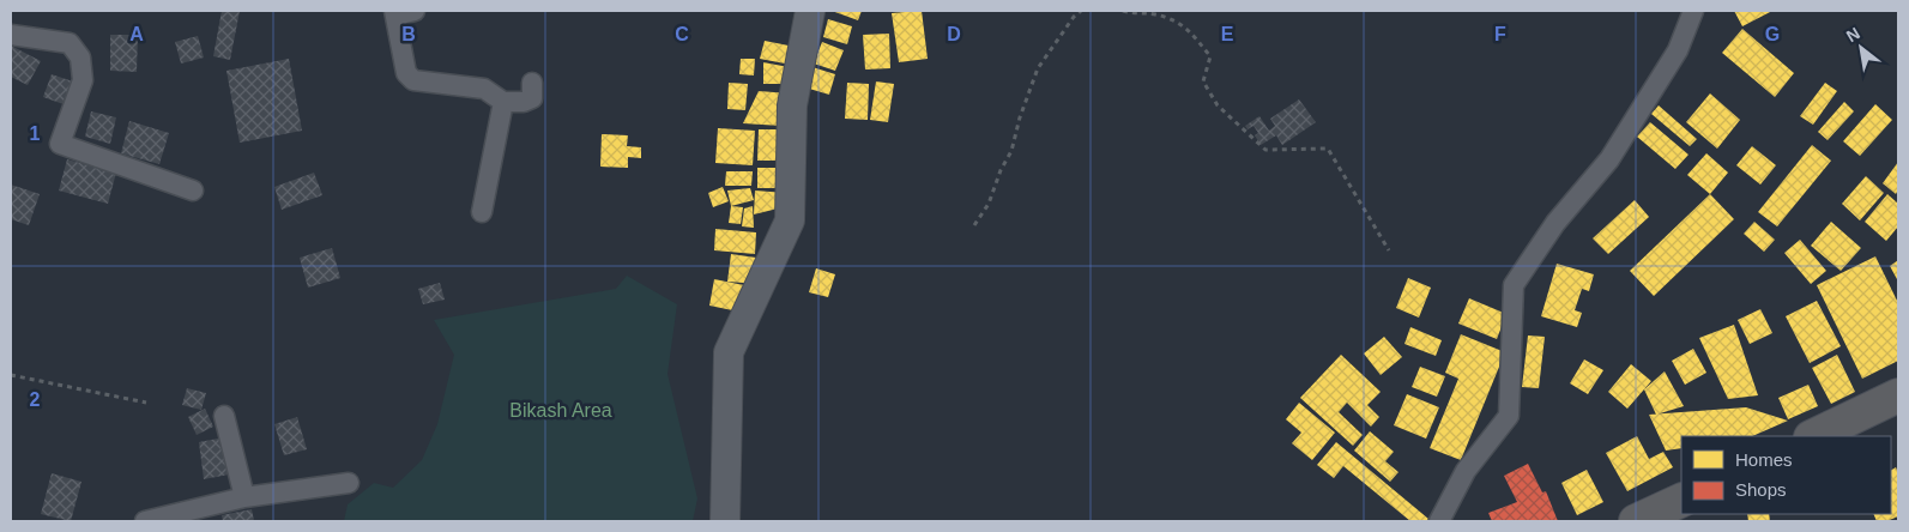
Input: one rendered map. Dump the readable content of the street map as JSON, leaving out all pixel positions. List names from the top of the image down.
{
  "parks": ["Bikash Area"],
  "legend": ["Homes", "Shops"],
  "north": "top left",
  "grid": {
    "columns": [
      "A",
      "B",
      "C",
      "D",
      "E",
      "F",
      "G"
    ],
    "rows": ["1", "2"]
  }
}
